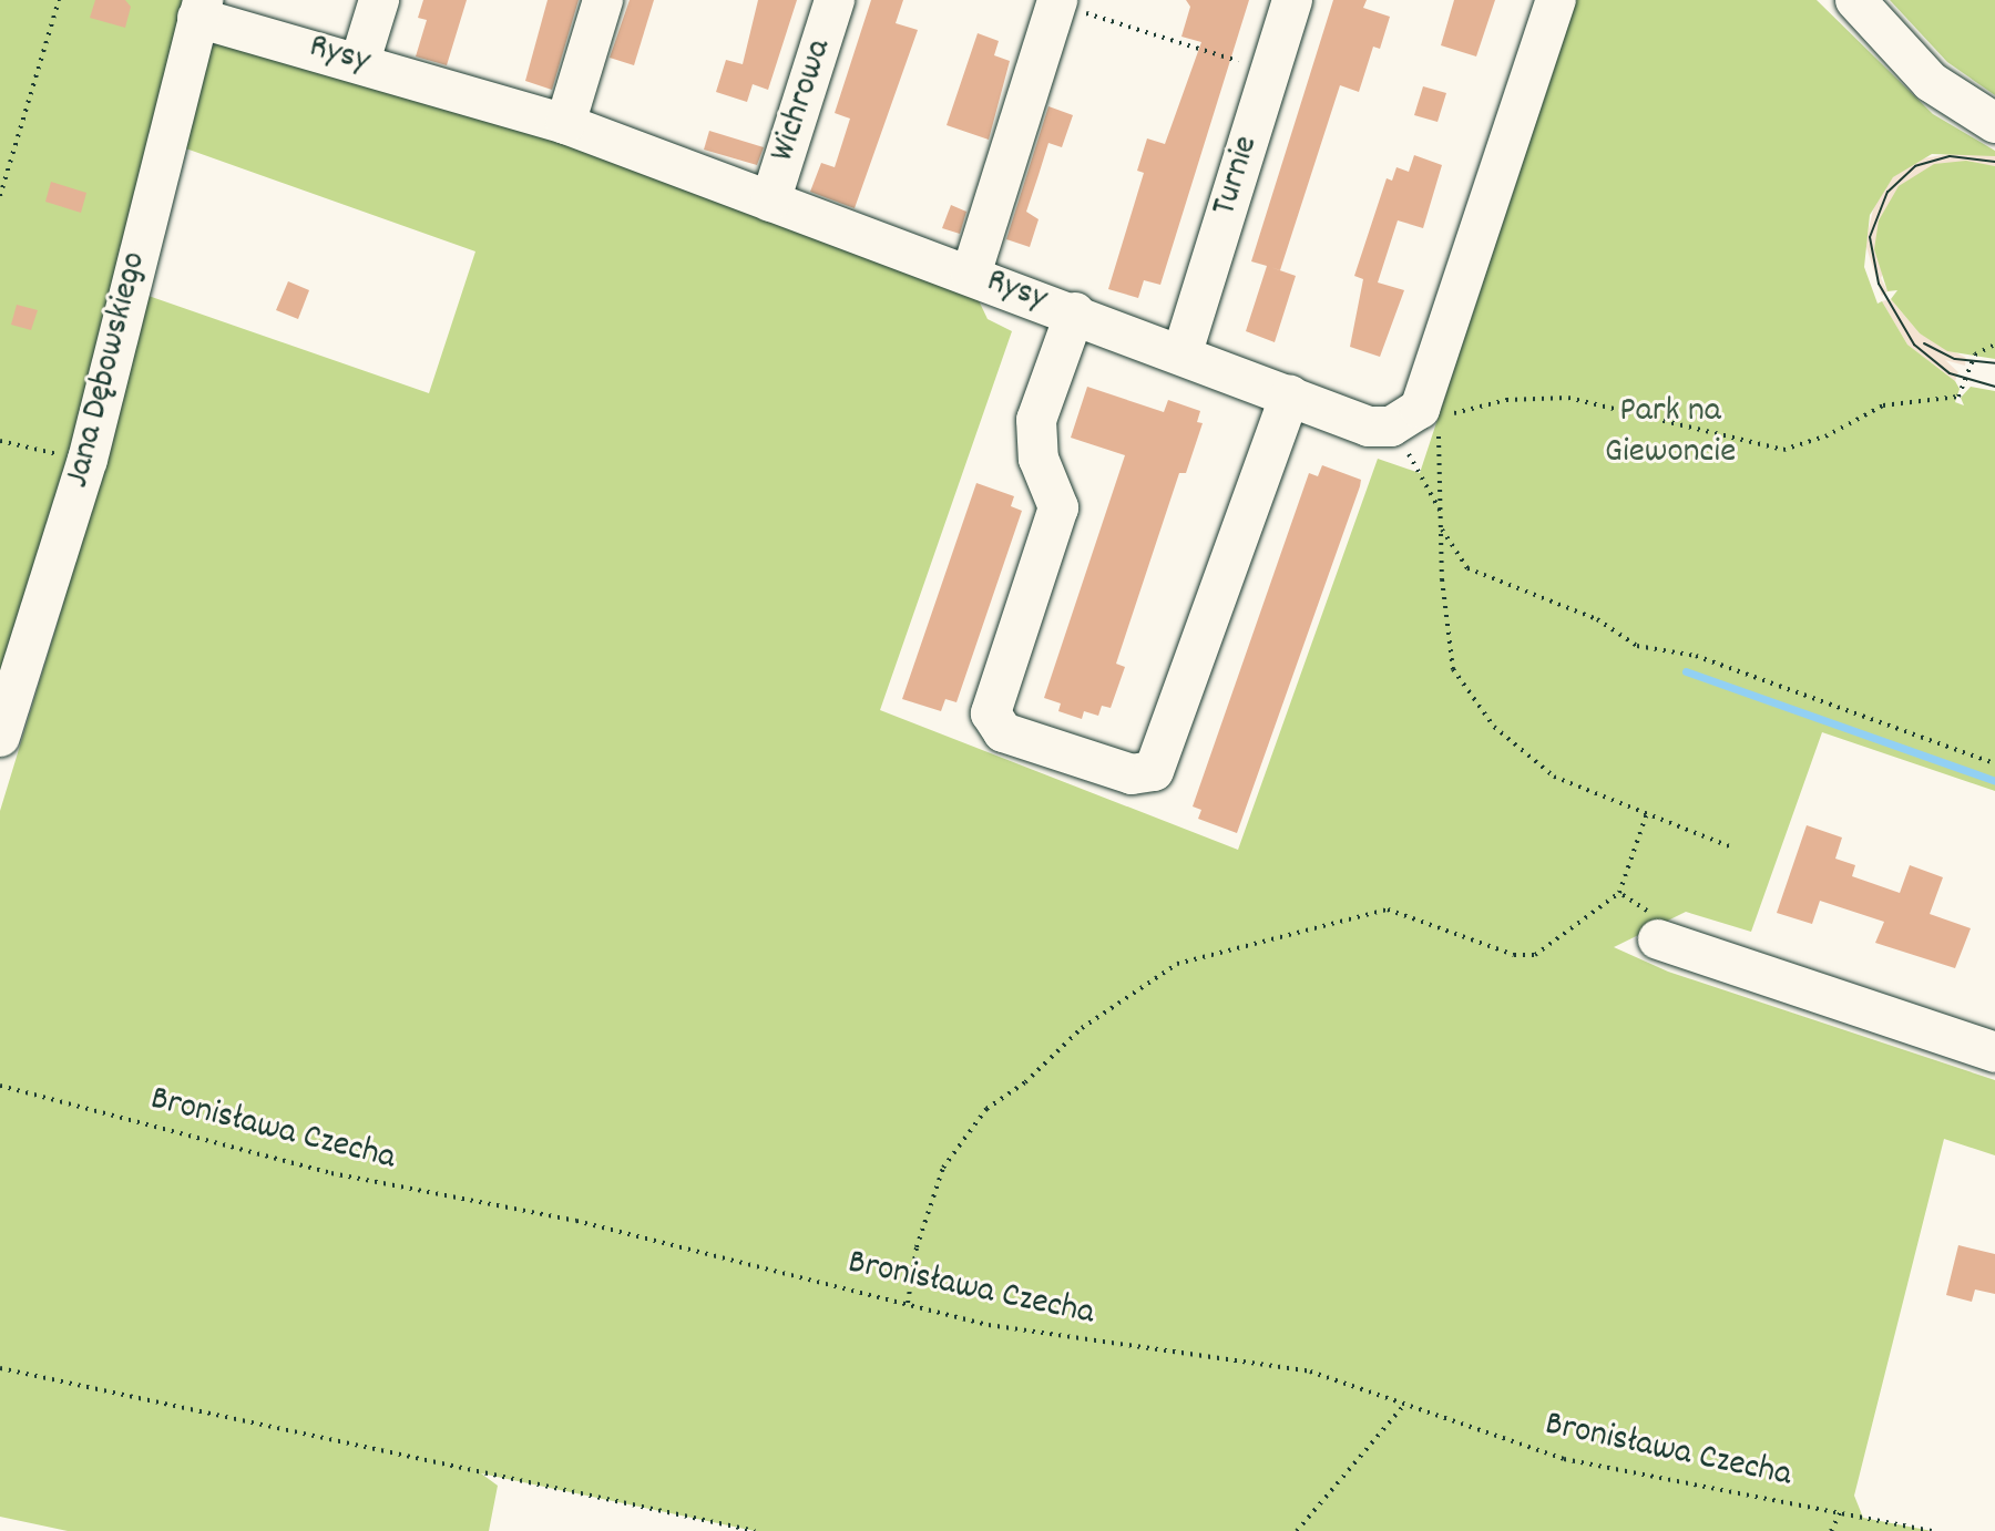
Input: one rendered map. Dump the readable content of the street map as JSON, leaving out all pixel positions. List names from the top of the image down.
{
  "streets": {
    "street": [
      "Rysy",
      "Wichrowa",
      "Turnie",
      "Jana Dębowskiego"
    ],
    "path": ["Bronisława Czecha"]
  },
  "crossings": [
    ["Rysy", "Wichrowa"],
    ["Rysy", "Turnie"],
    ["Rysy", "Jana Dębowskiego"]
  ],
  "parks": ["Park na Giewoncie"]
}
